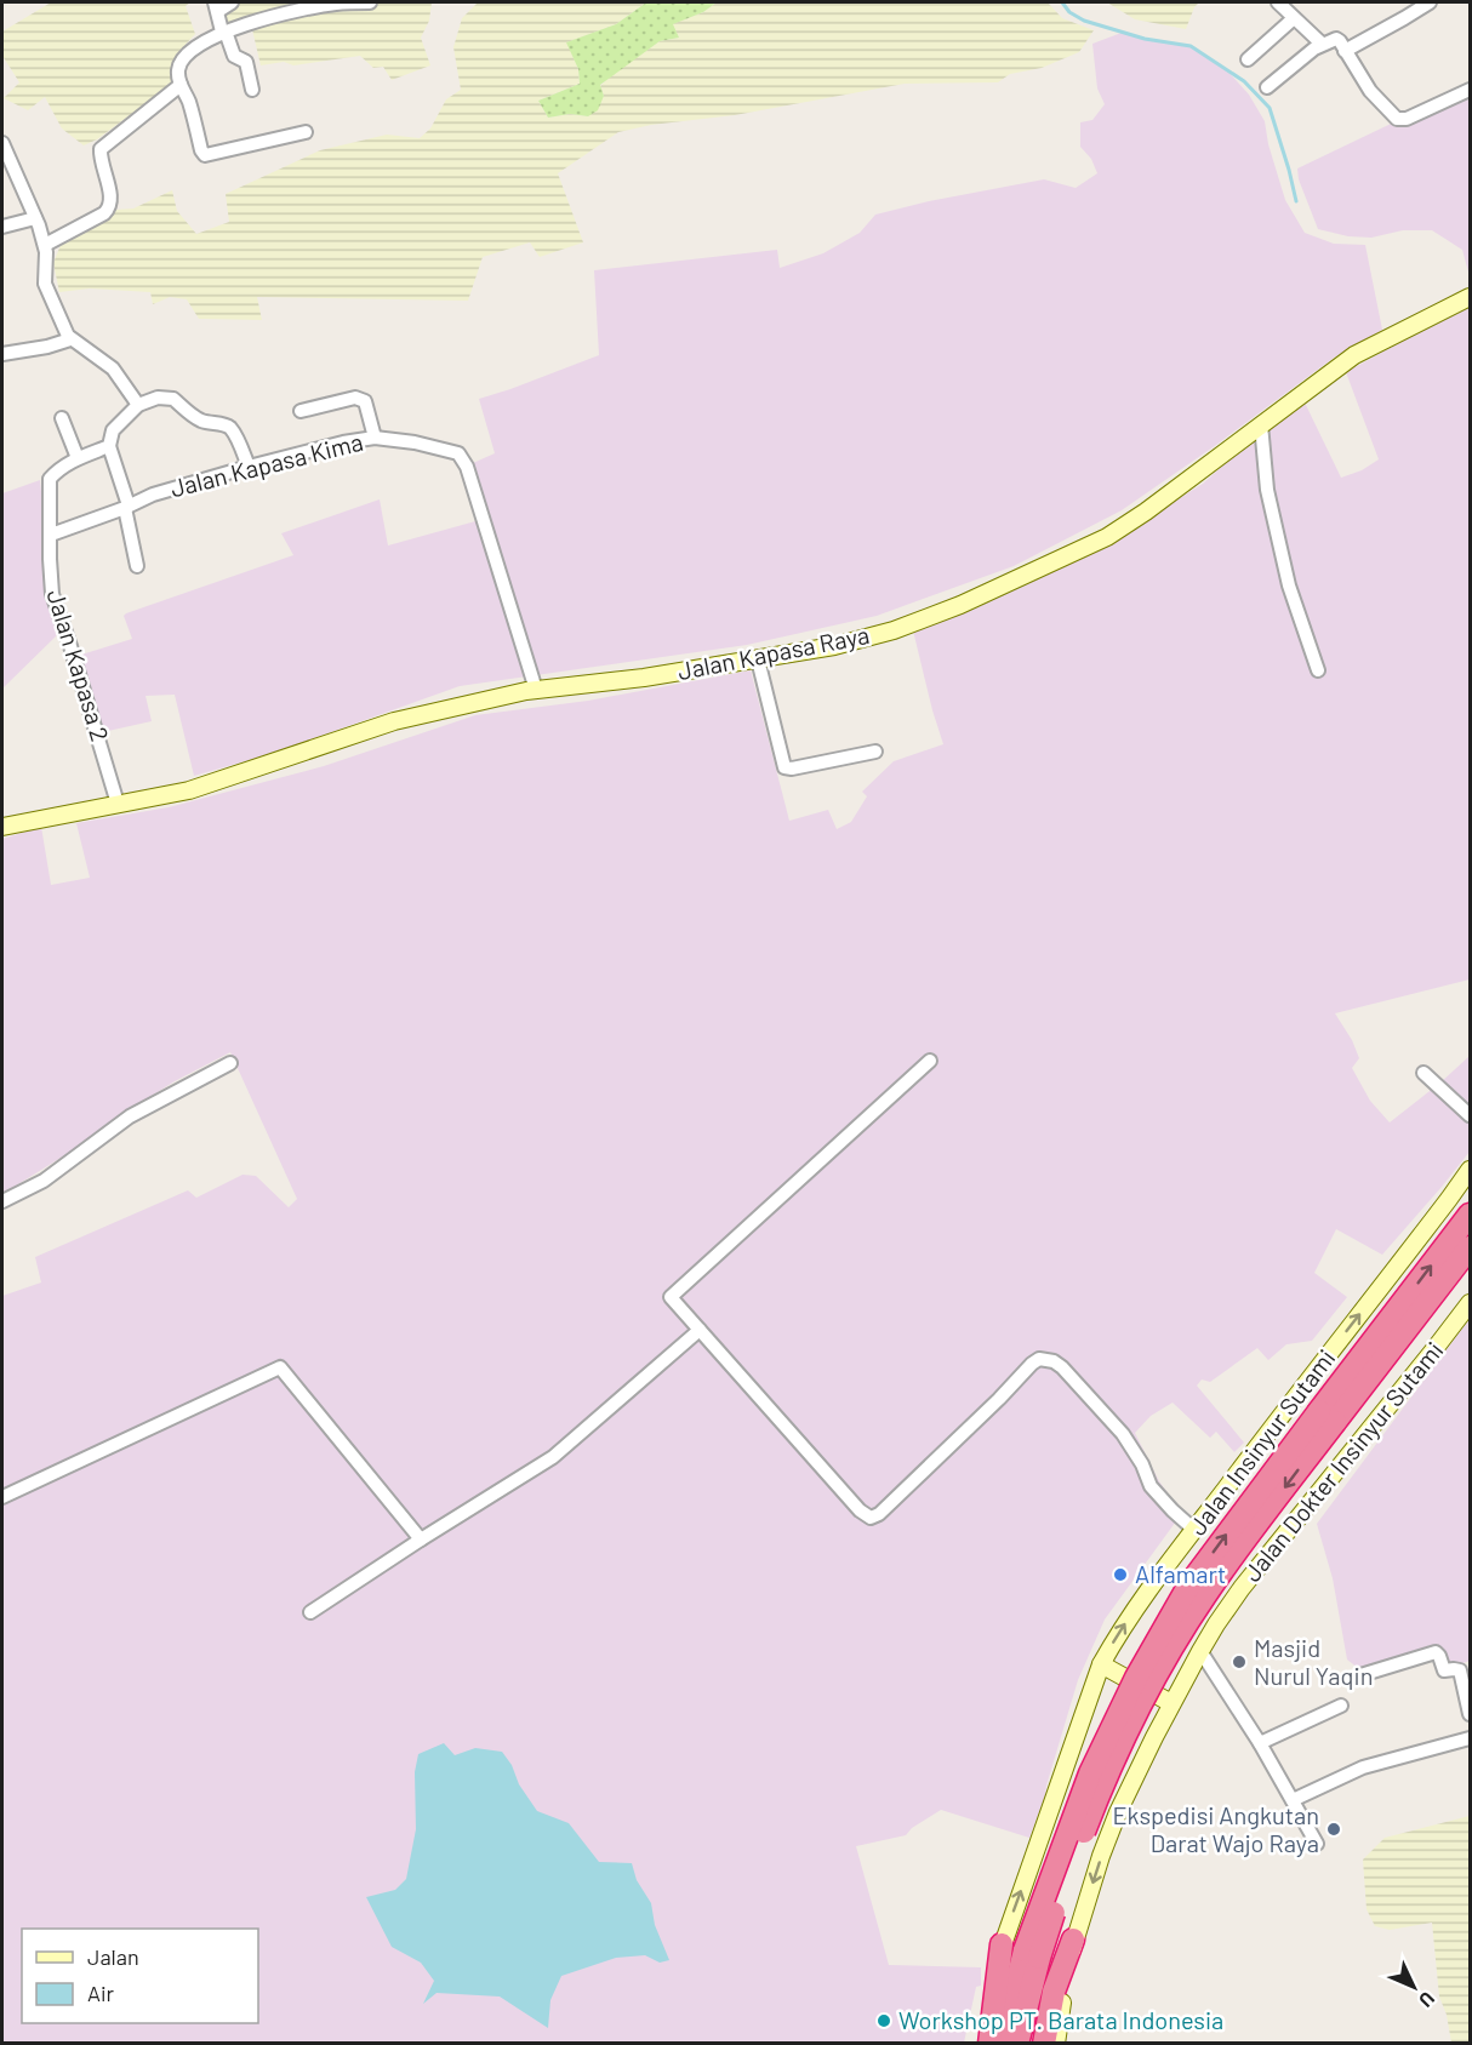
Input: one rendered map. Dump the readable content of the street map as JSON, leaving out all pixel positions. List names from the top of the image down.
{
  "streets": {
    "highway": ["Jalan Insinyur Sutami"],
    "street": [
      "Jalan Kapasa Kima",
      "Jalan Kapasa Raya",
      "Jalan Kapasa 2",
      "Jalan Dokter Insinyur Sutami"
    ]
  },
  "crossings": [
    ["Jalan Kapasa Kima", "Jalan Kapasa Raya"],
    ["Jalan Kapasa Kima", "Jalan Kapasa 2"],
    ["Jalan Kapasa Raya", "Jalan Kapasa 2"]
  ],
  "places": [
    "Alfamart",
    "Masjid Nurul Yaqin",
    "Ekspedisi Angkutan Darat Wajo Raya",
    "Workshop PT. Barata Indonesia"
  ],
  "legend": ["Jalan", "Air"],
  "north": "bottom right"
}
